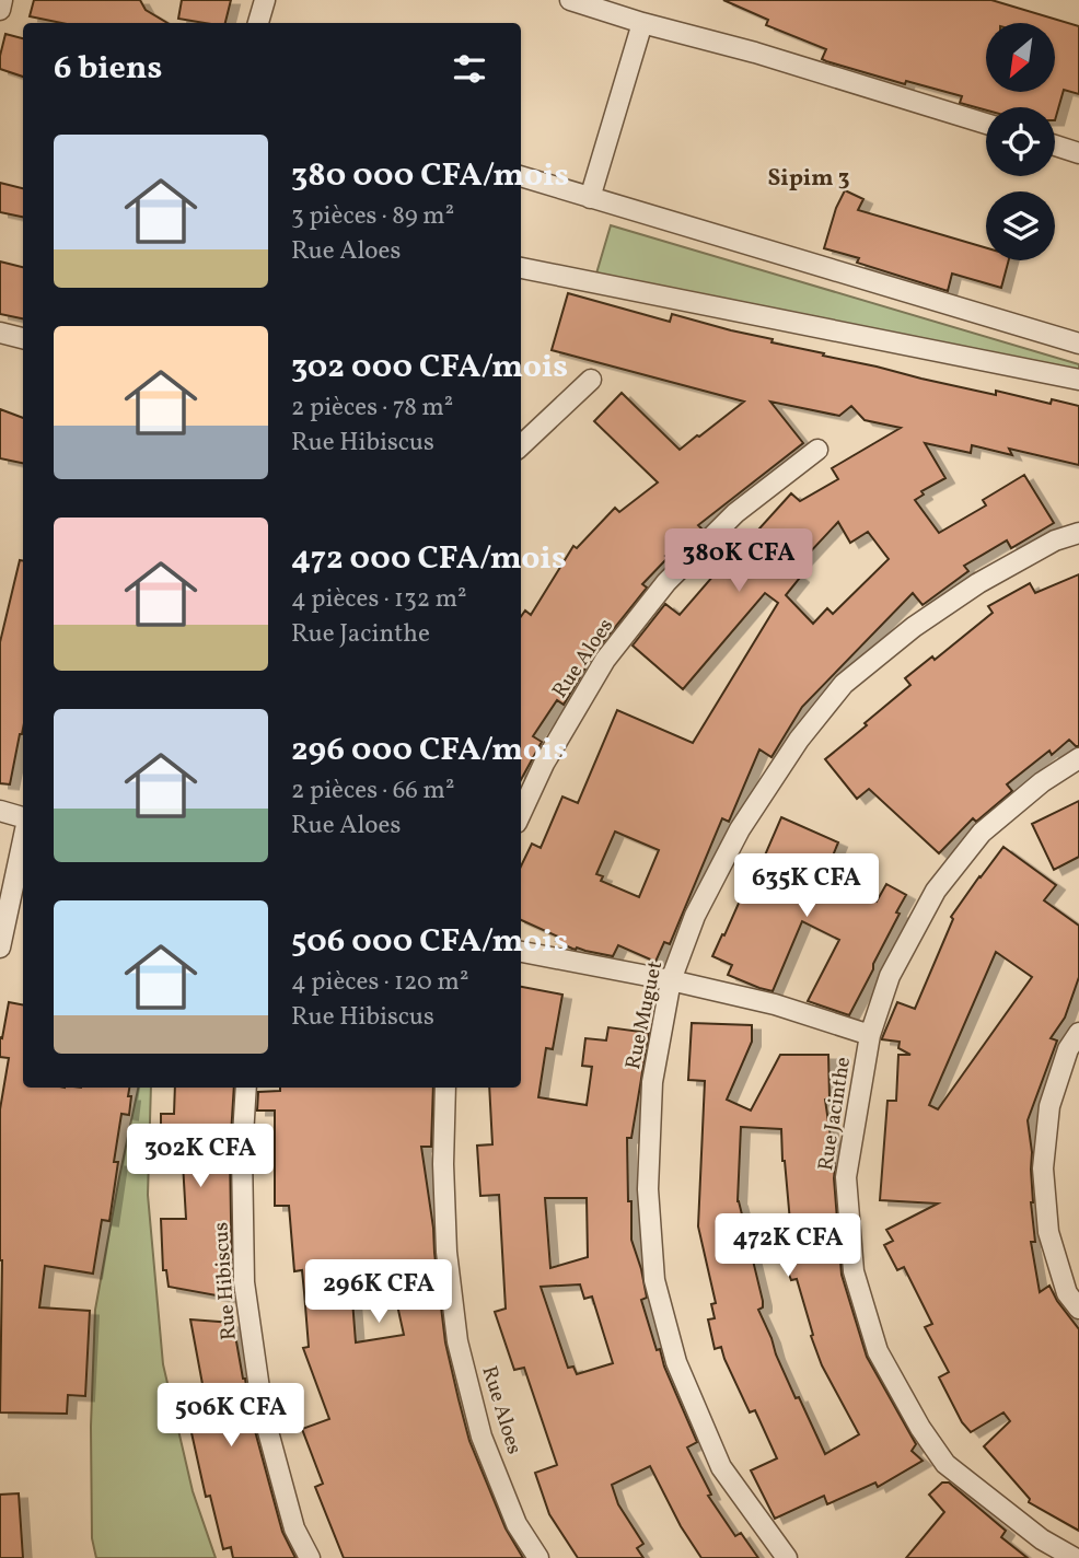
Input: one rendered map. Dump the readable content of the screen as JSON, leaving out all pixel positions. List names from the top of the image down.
{
  "streets": {
    "street": [
      "Rue Aloes",
      "Rue Muguet",
      "Rue Jacinthe",
      "Rue Hibiscus"
    ]
  },
  "districts": ["Sipim 3"],
  "north": "bottom left",
  "page": {
    "heading": "6 biens",
    "list": [
      {
        "name": "380 000 CFA/mois",
        "note": "3 pièces · 89 m² · Rue Aloes"
      },
      {
        "name": "302 000 CFA/mois",
        "note": "2 pièces · 78 m² · Rue Hibiscus"
      },
      {
        "name": "472 000 CFA/mois",
        "note": "4 pièces · 132 m² · Rue Jacinthe"
      },
      {
        "name": "296 000 CFA/mois",
        "note": "2 pièces · 66 m² · Rue Aloes"
      },
      {
        "name": "506 000 CFA/mois",
        "note": "4 pièces · 120 m² · Rue Hibiscus"
      }
    ],
    "price": [
      "380K CFA",
      "635K CFA",
      "302K CFA",
      "472K CFA",
      "296K CFA",
      "506K CFA"
    ]
  }
}
